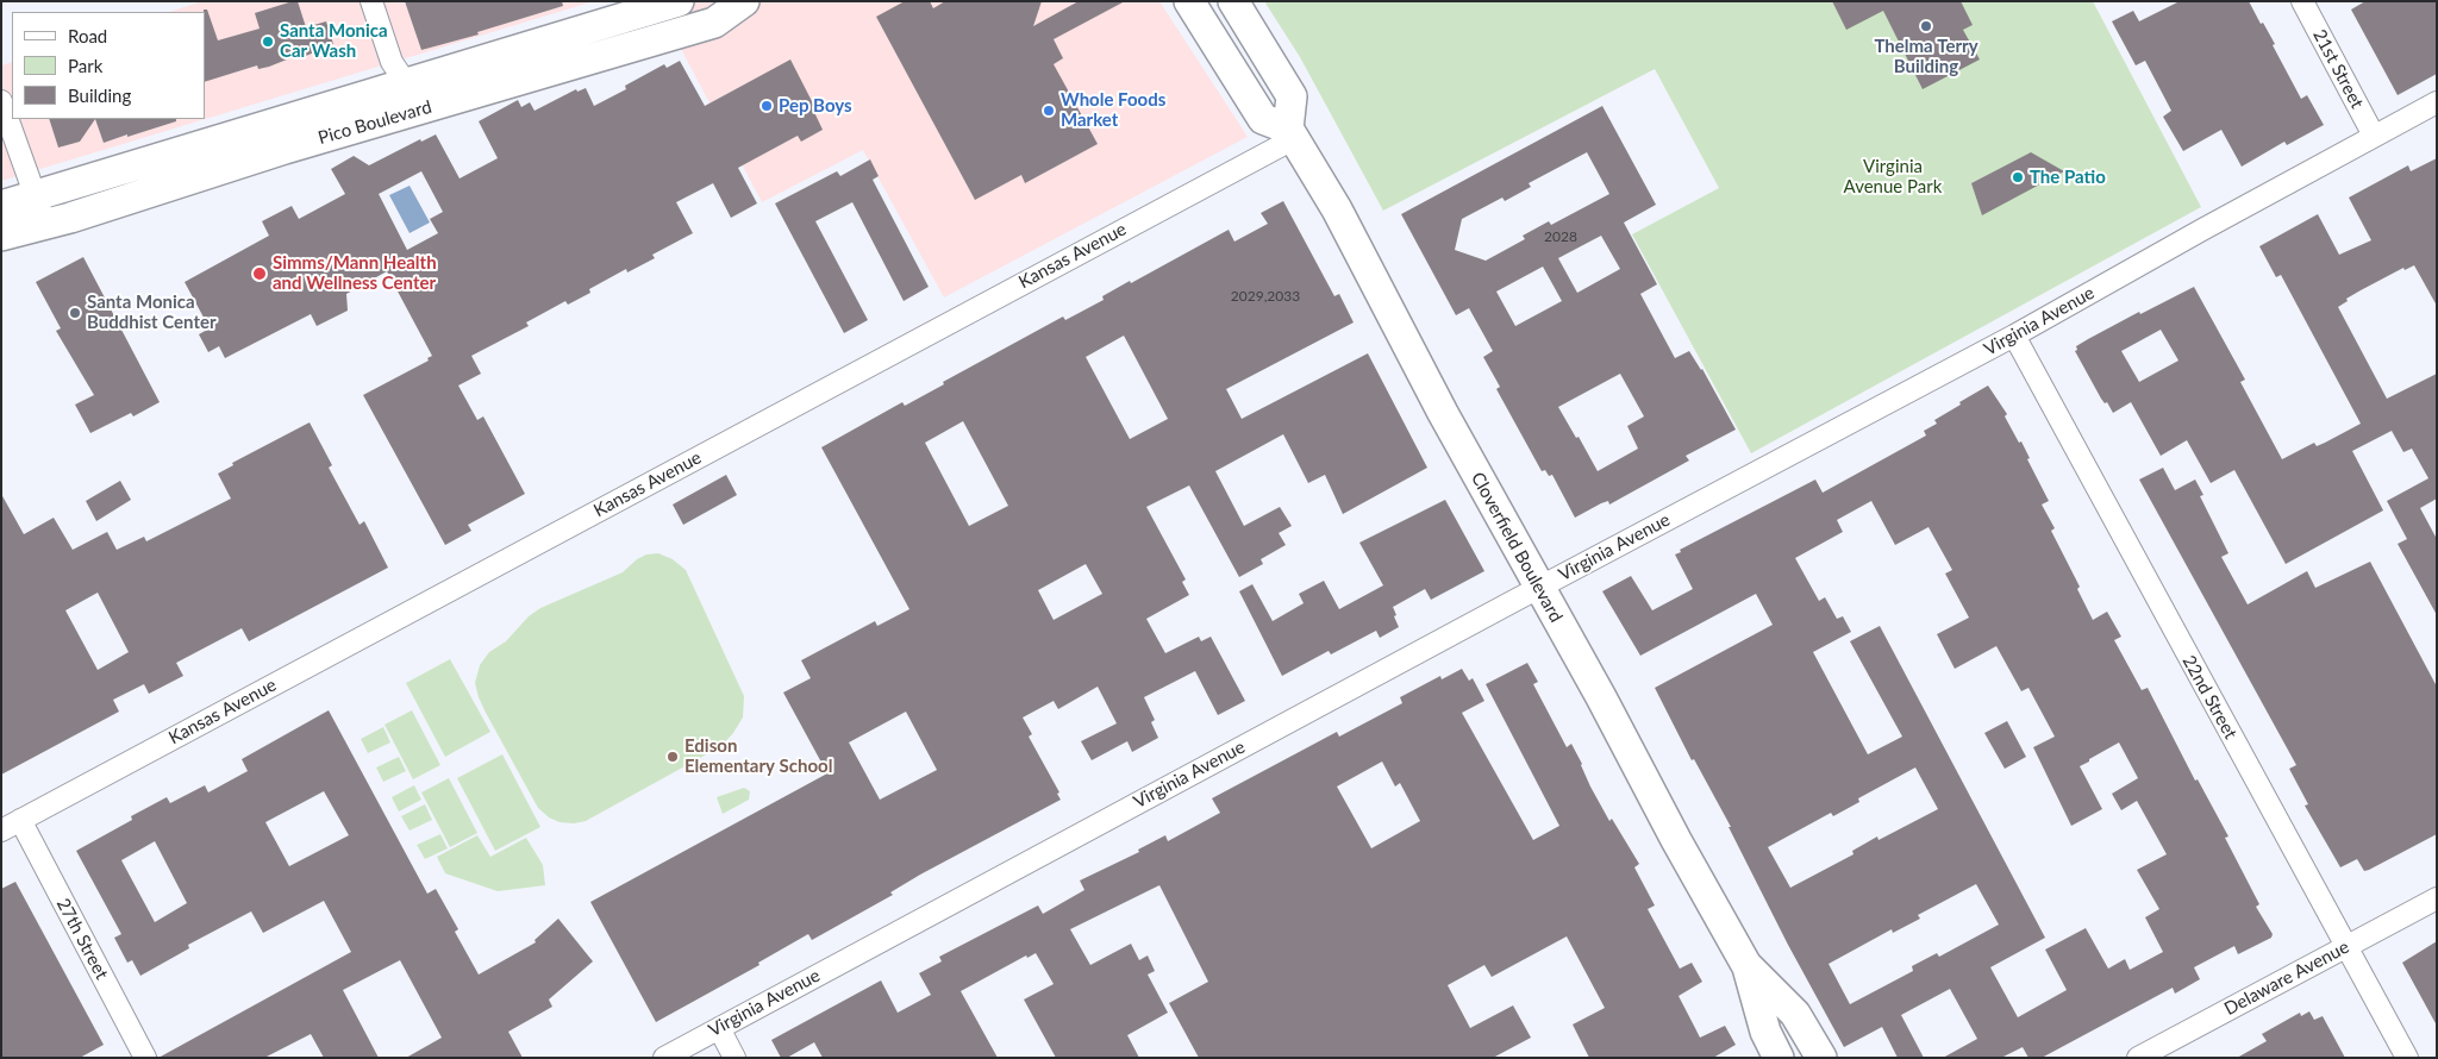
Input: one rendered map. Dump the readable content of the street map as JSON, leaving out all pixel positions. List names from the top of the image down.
{
  "streets": {
    "main road": ["Pico Boulevard", "Cloverfield Boulevard"],
    "street": [
      "21st Street",
      "Kansas Avenue",
      "Virginia Avenue",
      "22nd Street",
      "27th Street",
      "Delaware Avenue"
    ]
  },
  "crossings": [
    ["21st Street", "Virginia Avenue"],
    ["Kansas Avenue", "Cloverfield Boulevard"],
    ["Kansas Avenue", "27th Street"],
    ["Virginia Avenue", "Cloverfield Boulevard"],
    ["Virginia Avenue", "22nd Street"],
    ["22nd Street", "Delaware Avenue"]
  ],
  "parks": ["Virginia Avenue Park"],
  "places": [
    "Thelma Terry Building",
    "Santa Monica Car Wash",
    "Pep Boys",
    "Whole Foods Market",
    "The Patio",
    "Simms/Mann Health and Wellness Center",
    "Santa Monica Buddhist Center",
    "Edison Elementary School"
  ],
  "house_numbers": ["2028", "2029,2033"],
  "legend": ["Road", "Park", "Building"]
}
